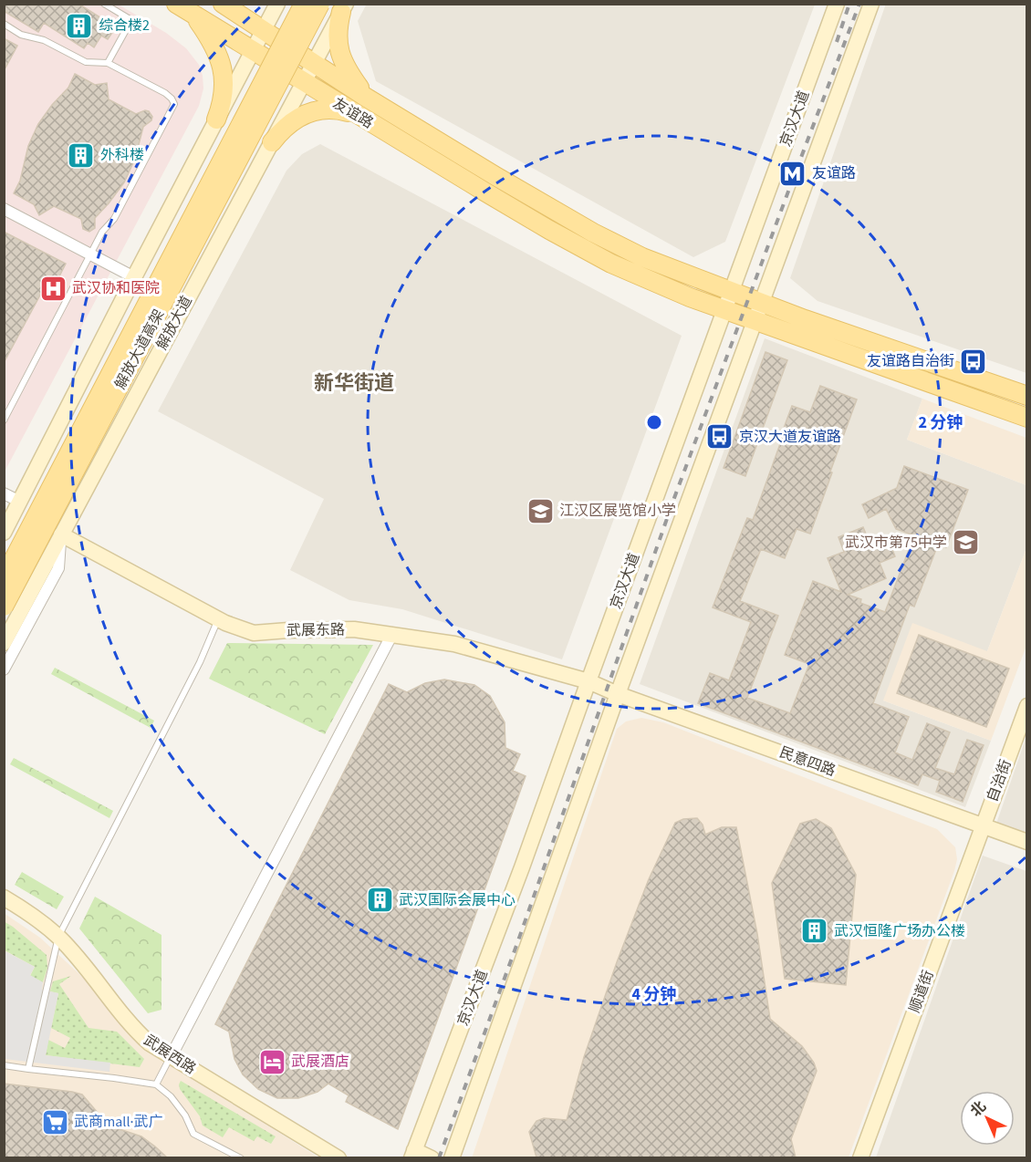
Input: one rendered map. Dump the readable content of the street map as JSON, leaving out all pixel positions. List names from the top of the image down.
{
  "streets": {
    "main road": [
      "友谊路",
      "京汉大道",
      "解放大道",
      "解放大道高架",
      "武展东路",
      "民意四路",
      "自治街",
      "顺道街",
      "武展西路"
    ]
  },
  "crossings": [
    ["友谊路", "京汉大道"],
    ["友谊路", "解放大道"],
    ["京汉大道", "武展东路"],
    ["京汉大道", "民意四路"],
    ["解放大道", "武展东路"],
    ["武展东路", "民意四路"],
    ["民意四路", "自治街"],
    ["民意四路", "顺道街"],
    ["自治街", "顺道街"]
  ],
  "districts": ["新华街道"],
  "places": {
    "building": [
      "综合楼2",
      "外科楼",
      "武汉国际会展中心",
      "武汉恒隆广场办公楼"
    ],
    "metro station": ["友谊路"],
    "hospital": ["武汉协和医院"],
    "bus stop": ["友谊路自治街", "京汉大道友谊路"],
    "school or university": ["江汉区展览馆小学", "武汉市第75中学"],
    "hotel": ["武展酒店"],
    "supermarket": ["武商mall·武广"]
  },
  "north": "top left",
  "rings": ["2 分钟", "4 分钟"]
}
